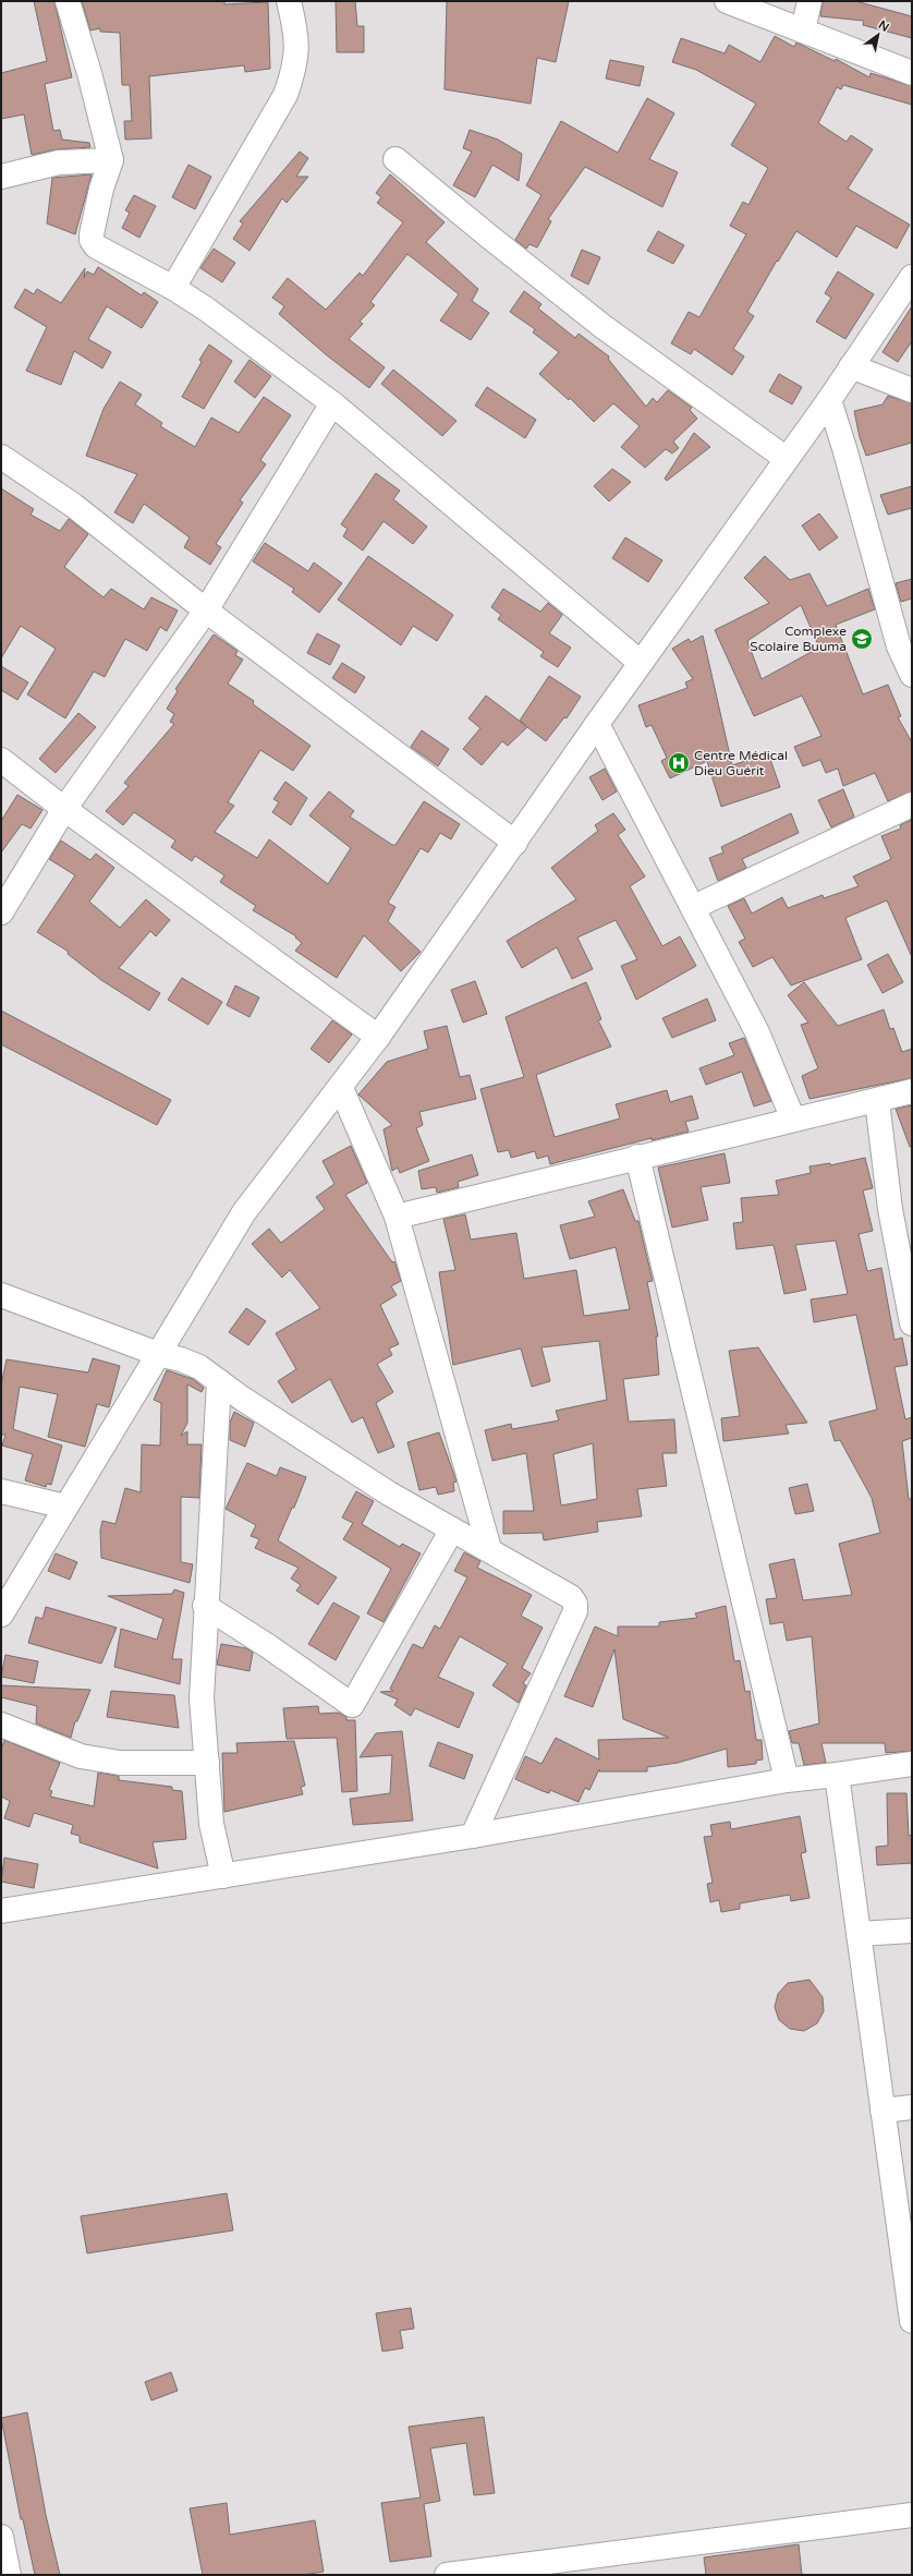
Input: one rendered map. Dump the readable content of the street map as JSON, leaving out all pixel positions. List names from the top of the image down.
{
  "places": {
    "school or university": ["Complexe Scolaire Buuma"],
    "hospital": ["Centre Médical Dieu Guérit"]
  },
  "north": "top right"
}
